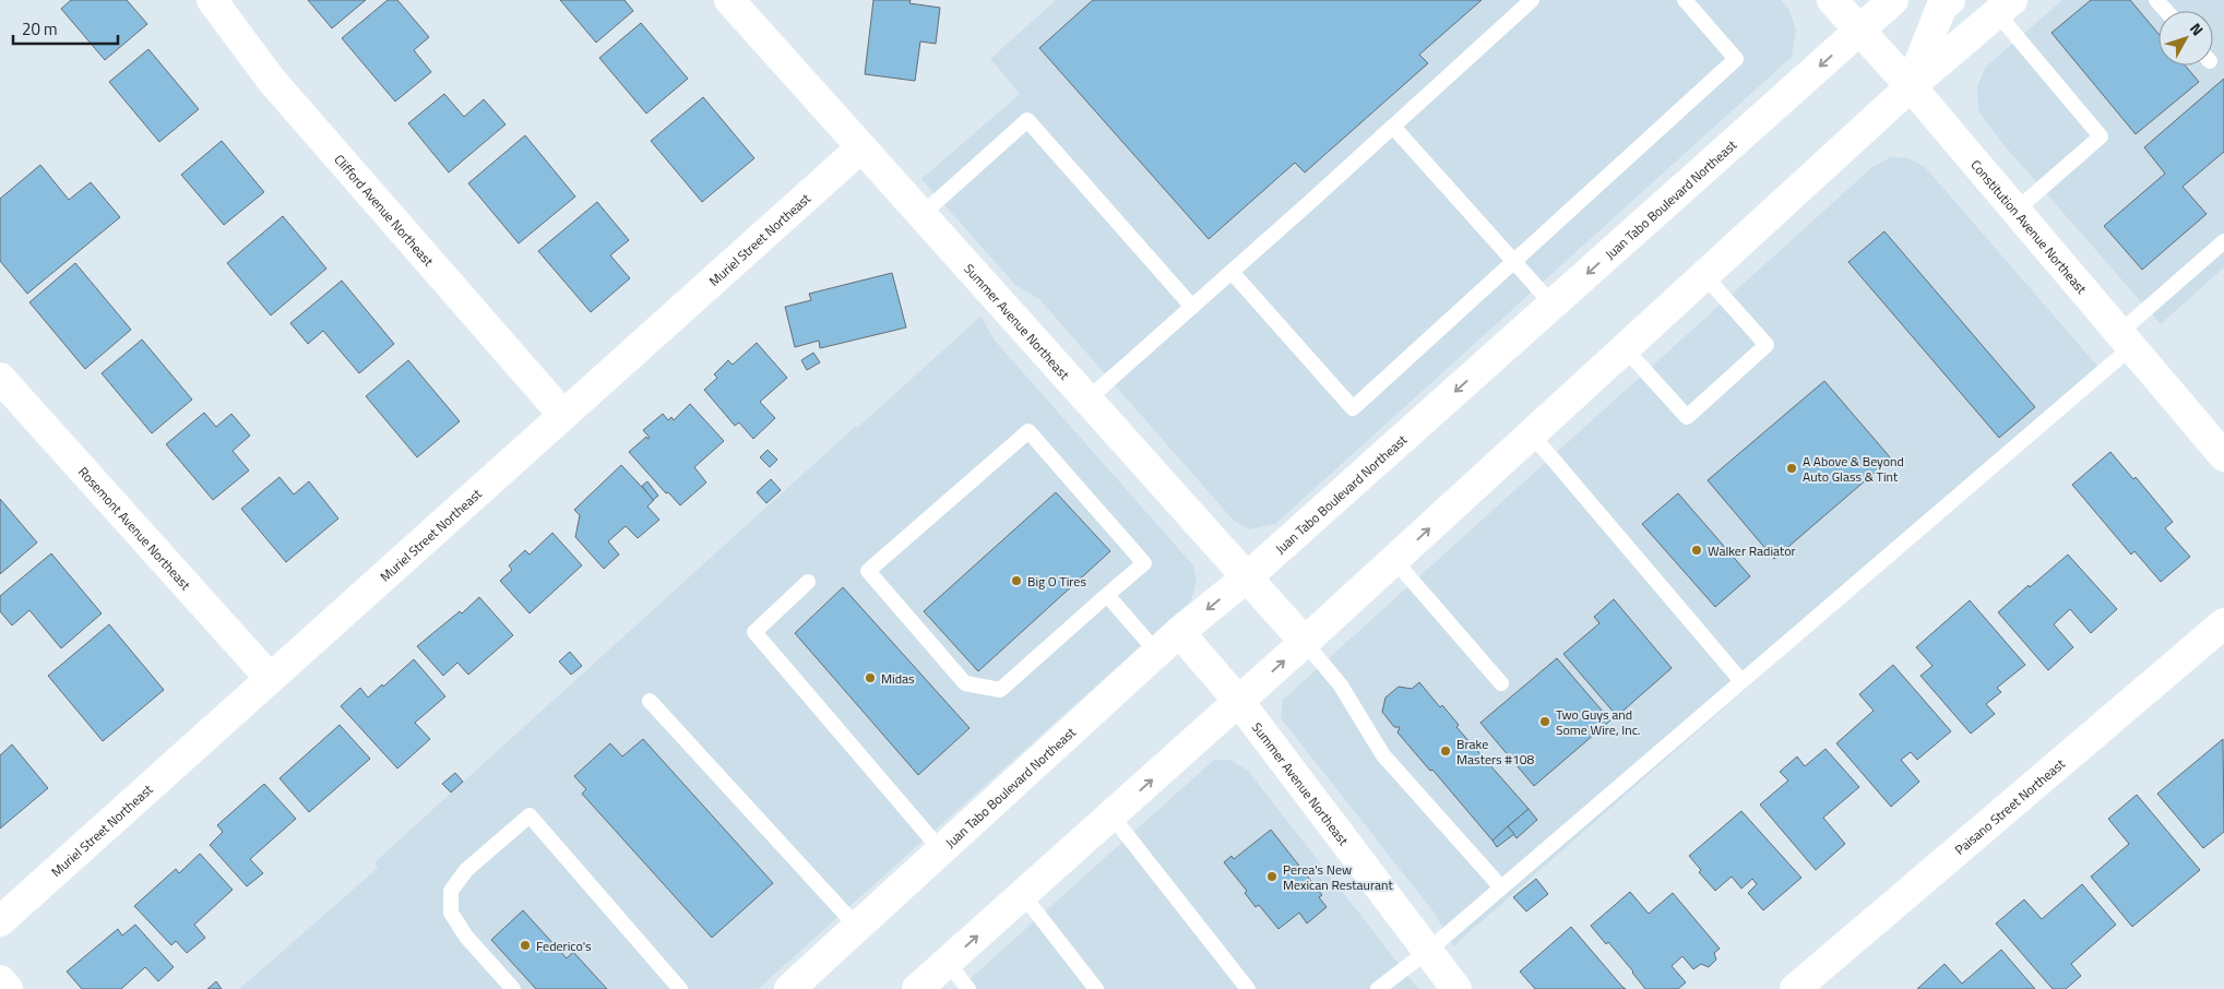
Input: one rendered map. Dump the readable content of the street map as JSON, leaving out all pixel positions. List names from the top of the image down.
{
  "streets": {
    "street": [
      "Juan Tabo Boulevard Northeast",
      "Clifford Avenue Northeast",
      "Constitution Avenue Northeast",
      "Muriel Street Northeast",
      "Summer Avenue Northeast",
      "Rosemont Avenue Northeast",
      "Paisano Street Northeast"
    ]
  },
  "crossings": [
    ["Juan Tabo Boulevard Northeast", "Constitution Avenue Northeast"],
    ["Juan Tabo Boulevard Northeast", "Summer Avenue Northeast"],
    ["Clifford Avenue Northeast", "Muriel Street Northeast"],
    ["Muriel Street Northeast", "Summer Avenue Northeast"],
    ["Muriel Street Northeast", "Rosemont Avenue Northeast"]
  ],
  "places": [
    "A Above & Beyond Auto Glass & Tint",
    "Walker Radiator",
    "Big O Tires",
    "Midas",
    "Two Guys and Some Wire, Inc.",
    "Brake Masters #108",
    "Perea's New Mexican Restaurant",
    "Federico's"
  ],
  "scale_bar": "20 m",
  "north": "top right"
}
